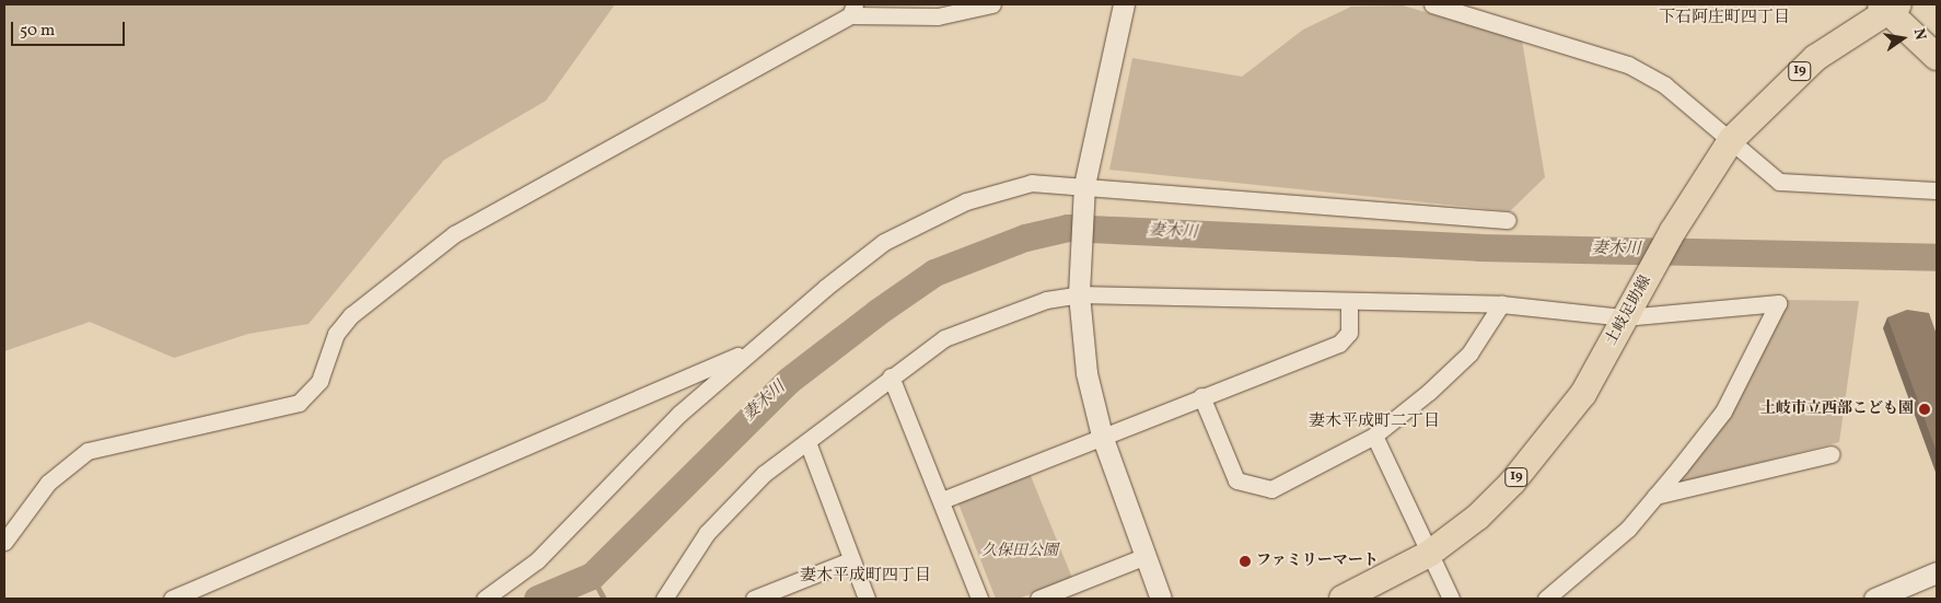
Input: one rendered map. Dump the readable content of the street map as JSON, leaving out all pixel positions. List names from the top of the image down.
{
  "streets": {
    "main road": ["19", "土岐足助線"]
  },
  "districts": ["下石阿庄町四丁目", "妻木平成町二丁目", "妻木平成町四丁目"],
  "water": ["妻木川"],
  "parks": ["久保田公園"],
  "places": ["土岐市立西部こども園", "ファミリーマート"],
  "scale_bar": "50 m",
  "north": "right"
}
